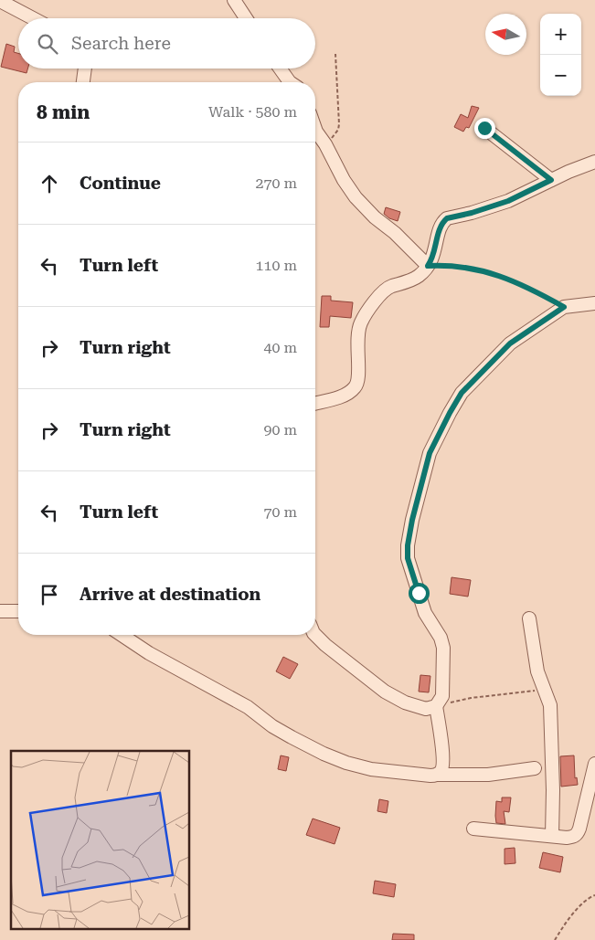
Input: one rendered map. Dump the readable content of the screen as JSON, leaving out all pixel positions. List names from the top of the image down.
{
  "north": "left",
  "page": {
    "map_buttons": ["+", "−"],
    "search": "Search here",
    "heading": ["8 min", "Walk · 580 m"],
    "list": [
      ["Continue", "270 m"],
      ["Turn left", "110 m"],
      ["Turn right", "40 m"],
      ["Turn right", "90 m"],
      ["Turn left", "70 m"],
      "Arrive at destination"
    ]
  }
}
